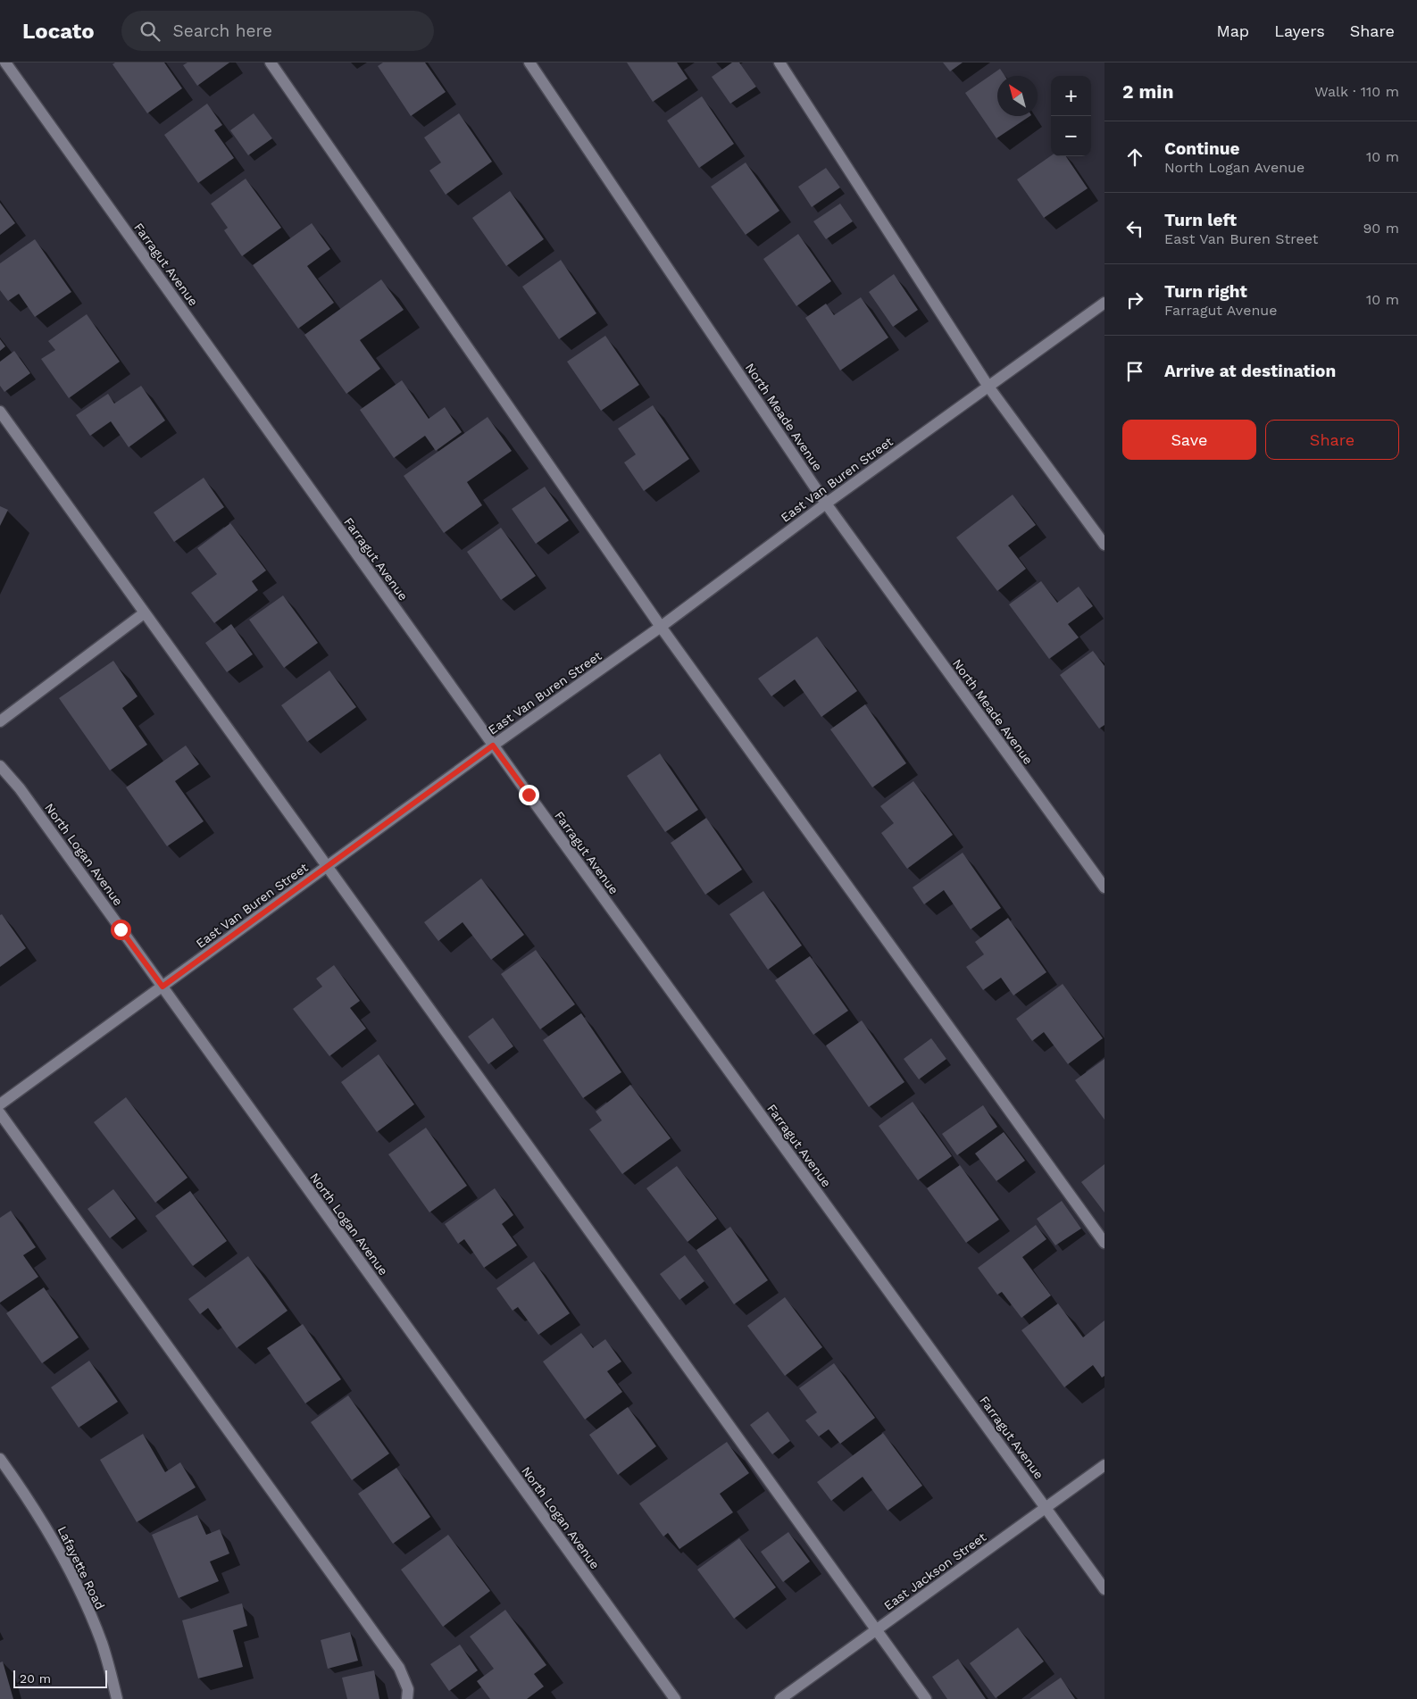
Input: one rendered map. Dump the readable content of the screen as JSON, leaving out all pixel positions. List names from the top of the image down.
{
  "streets": {
    "street": [
      "Farragut Avenue",
      "North Meade Avenue",
      "East Van Buren Street",
      "North Logan Avenue",
      "Lafayette Road",
      "East Jackson Street"
    ]
  },
  "crossings": [
    ["Farragut Avenue", "East Van Buren Street"],
    ["Farragut Avenue", "East Jackson Street"],
    ["North Meade Avenue", "East Van Buren Street"],
    ["East Van Buren Street", "North Logan Avenue"]
  ],
  "scale_bar": "20 m",
  "north": "top left",
  "page": {
    "header": "Locato",
    "search": "Search here",
    "nav": ["Map", "Layers", "Share"],
    "heading": ["2 min", "Walk · 110 m"],
    "map_buttons": ["+", "−"],
    "list": [
      ["Continue", "North Logan Avenue", "10 m"],
      ["Turn left", "East Van Buren Street", "90 m"],
      ["Turn right", "Farragut Avenue", "10 m"],
      "Arrive at destination"
    ],
    "buttons": ["Save", "Share"],
    "scale": "20 m"
  }
}
